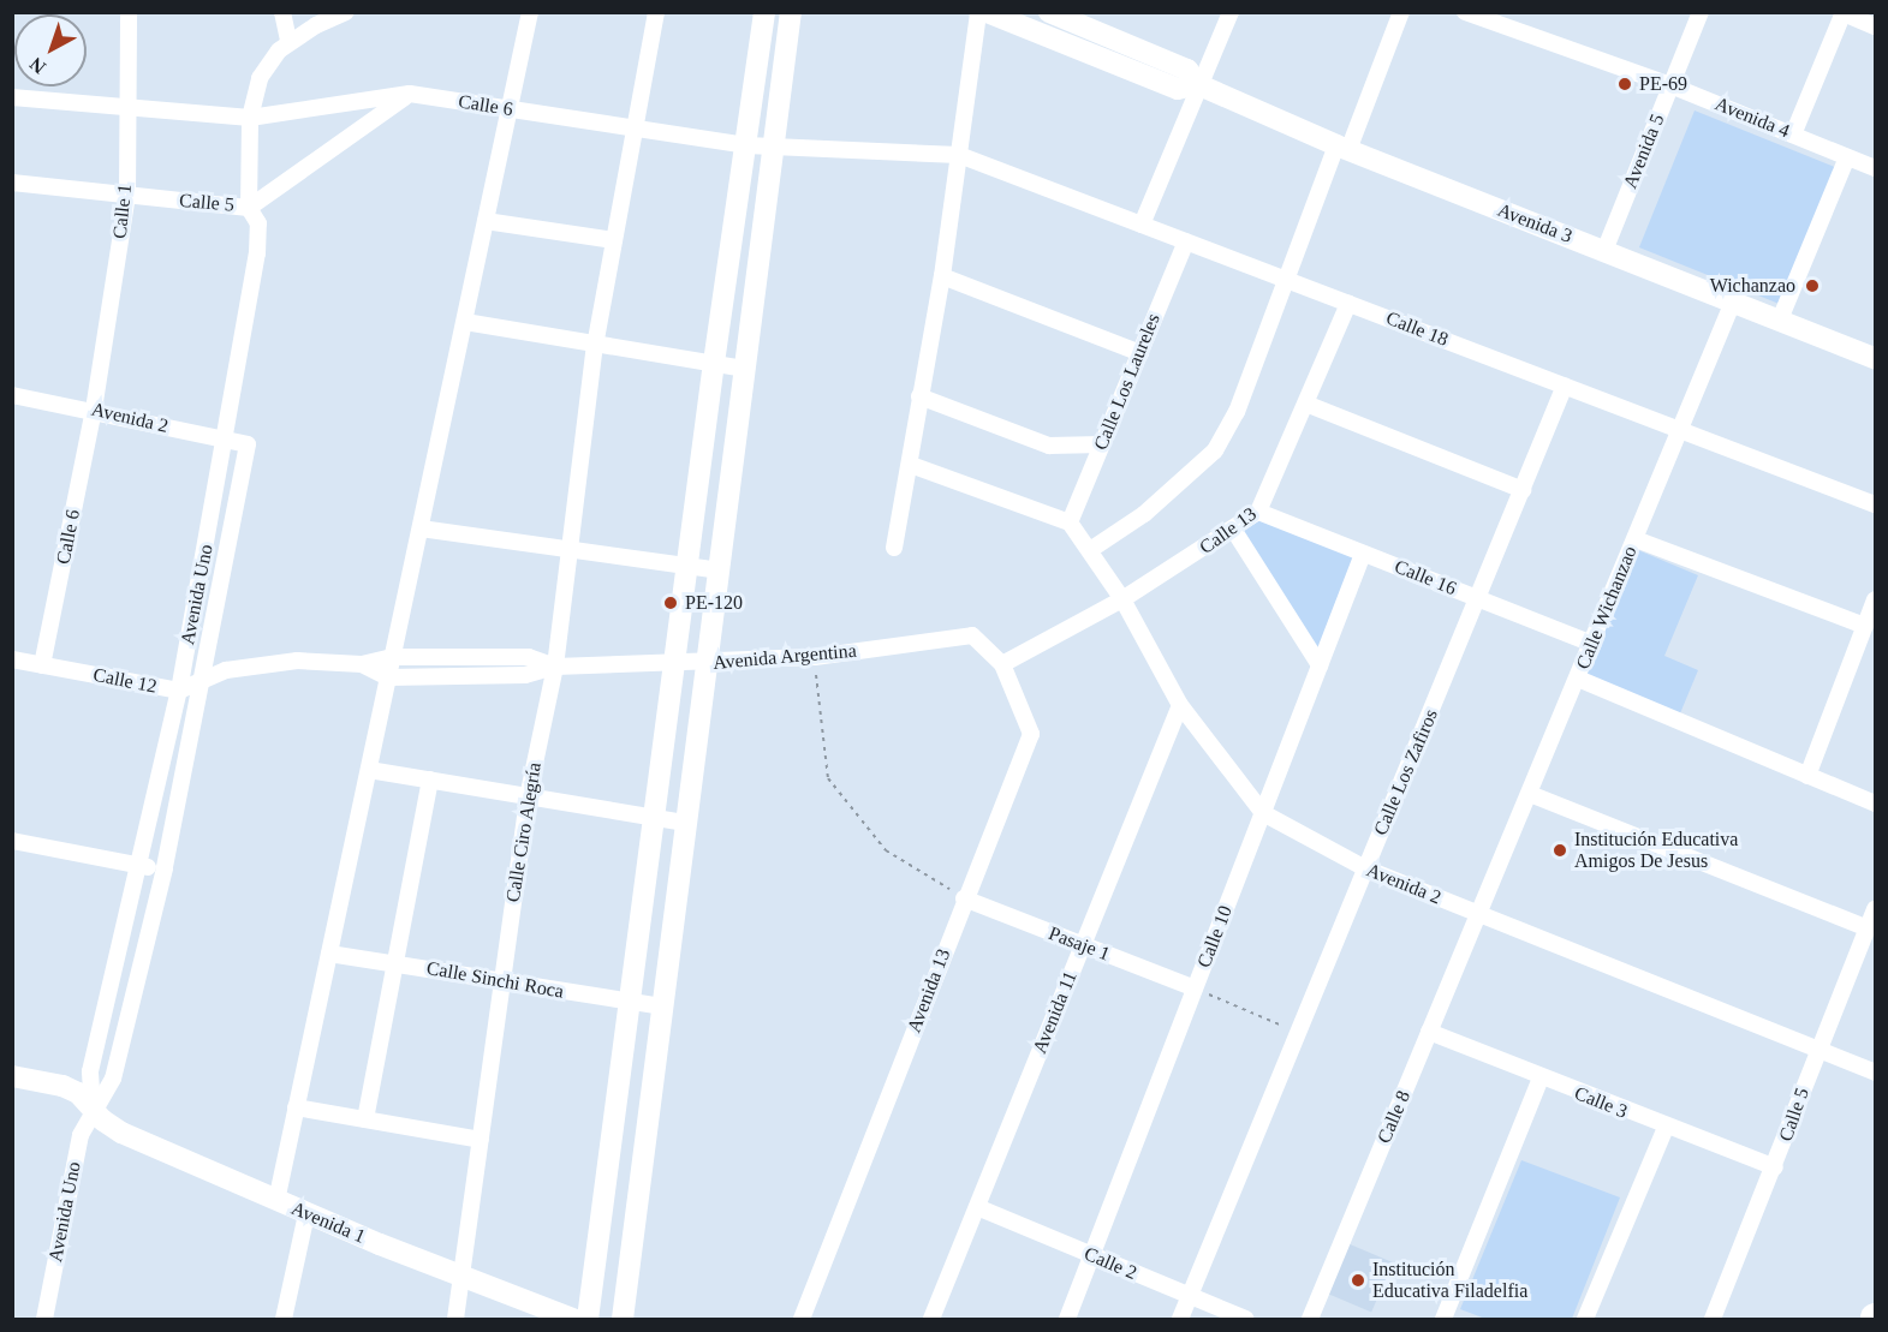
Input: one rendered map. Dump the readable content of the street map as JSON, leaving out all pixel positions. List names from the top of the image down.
{
  "streets": {
    "street": [
      "Calle 6",
      "Avenida 4",
      "Avenida 5",
      "Calle 5",
      "Calle 1",
      "Avenida 3",
      "Calle 18",
      "Calle Los Laureles",
      "Avenida 2",
      "Calle 13",
      "Calle 16",
      "Avenida Uno",
      "Calle Wichanzao",
      "Avenida Argentina",
      "Calle 12",
      "Calle Los Zafiros",
      "Calle Ciro Alegría",
      "Calle 10",
      "Pasaje 1",
      "Calle Sinchi Roca",
      "Avenida 13",
      "Avenida 11",
      "Calle 3",
      "Calle 8",
      "Avenida 1",
      "Calle 2"
    ]
  },
  "crossings": [
    ["Calle 6", "Calle 5"],
    ["Calle 6", "Calle 1"],
    ["Calle 6", "Calle 18"],
    ["Calle 6", "Avenida 2"],
    ["Calle 6", "Avenida Uno"],
    ["Calle 6", "Calle 12"],
    ["Calle 6", "Calle Ciro Alegría"],
    ["Avenida 4", "Avenida 5"],
    ["Avenida 5", "Avenida 3"],
    ["Calle 5", "Calle 1"],
    ["Calle 5", "Avenida 2"],
    ["Calle 5", "Avenida Uno"],
    ["Calle 5", "Calle 3"],
    ["Calle 1", "Avenida 2"],
    ["Avenida 3", "Calle Wichanzao"],
    ["Calle 18", "Calle Los Laureles"],
    ["Calle 18", "Calle 13"],
    ["Calle 18", "Calle Wichanzao"],
    ["Calle 18", "Calle Los Zafiros"],
    ["Calle Los Laureles", "Avenida 2"],
    ["Avenida 2", "Calle 13"],
    ["Avenida 2", "Avenida Uno"],
    ["Avenida 2", "Calle Wichanzao"],
    ["Avenida 2", "Calle Los Zafiros"],
    ["Avenida 2", "Calle 10"],
    ["Avenida 2", "Avenida 11"],
    ["Avenida 2", "Calle 8"],
    ["Calle 13", "Calle 16"],
    ["Calle 13", "Avenida Argentina"],
    ["Calle 13", "Avenida 13"],
    ["Calle 16", "Calle Wichanzao"],
    ["Calle 16", "Calle Los Zafiros"],
    ["Calle 16", "Calle 10"],
    ["Avenida Uno", "Calle 12"],
    ["Avenida Uno", "Avenida 1"],
    ["Calle Wichanzao", "Calle 8"],
    ["Avenida Argentina", "Calle 12"],
    ["Avenida Argentina", "Calle Ciro Alegría"],
    ["Avenida Argentina", "Avenida 13"],
    ["Calle Los Zafiros", "Calle 2"],
    ["Calle Ciro Alegría", "Calle Sinchi Roca"],
    ["Calle Ciro Alegría", "Avenida 1"],
    ["Calle 10", "Pasaje 1"],
    ["Calle 10", "Calle 2"],
    ["Pasaje 1", "Avenida 13"],
    ["Pasaje 1", "Avenida 11"],
    ["Avenida 11", "Calle 2"],
    ["Calle 3", "Calle 8"]
  ],
  "places": [
    "PE-69",
    "Wichanzao",
    "PE-120",
    "Institución Educativa Amigos De Jesus",
    "Institución Educativa Filadelfia"
  ],
  "north": "bottom left"
}
